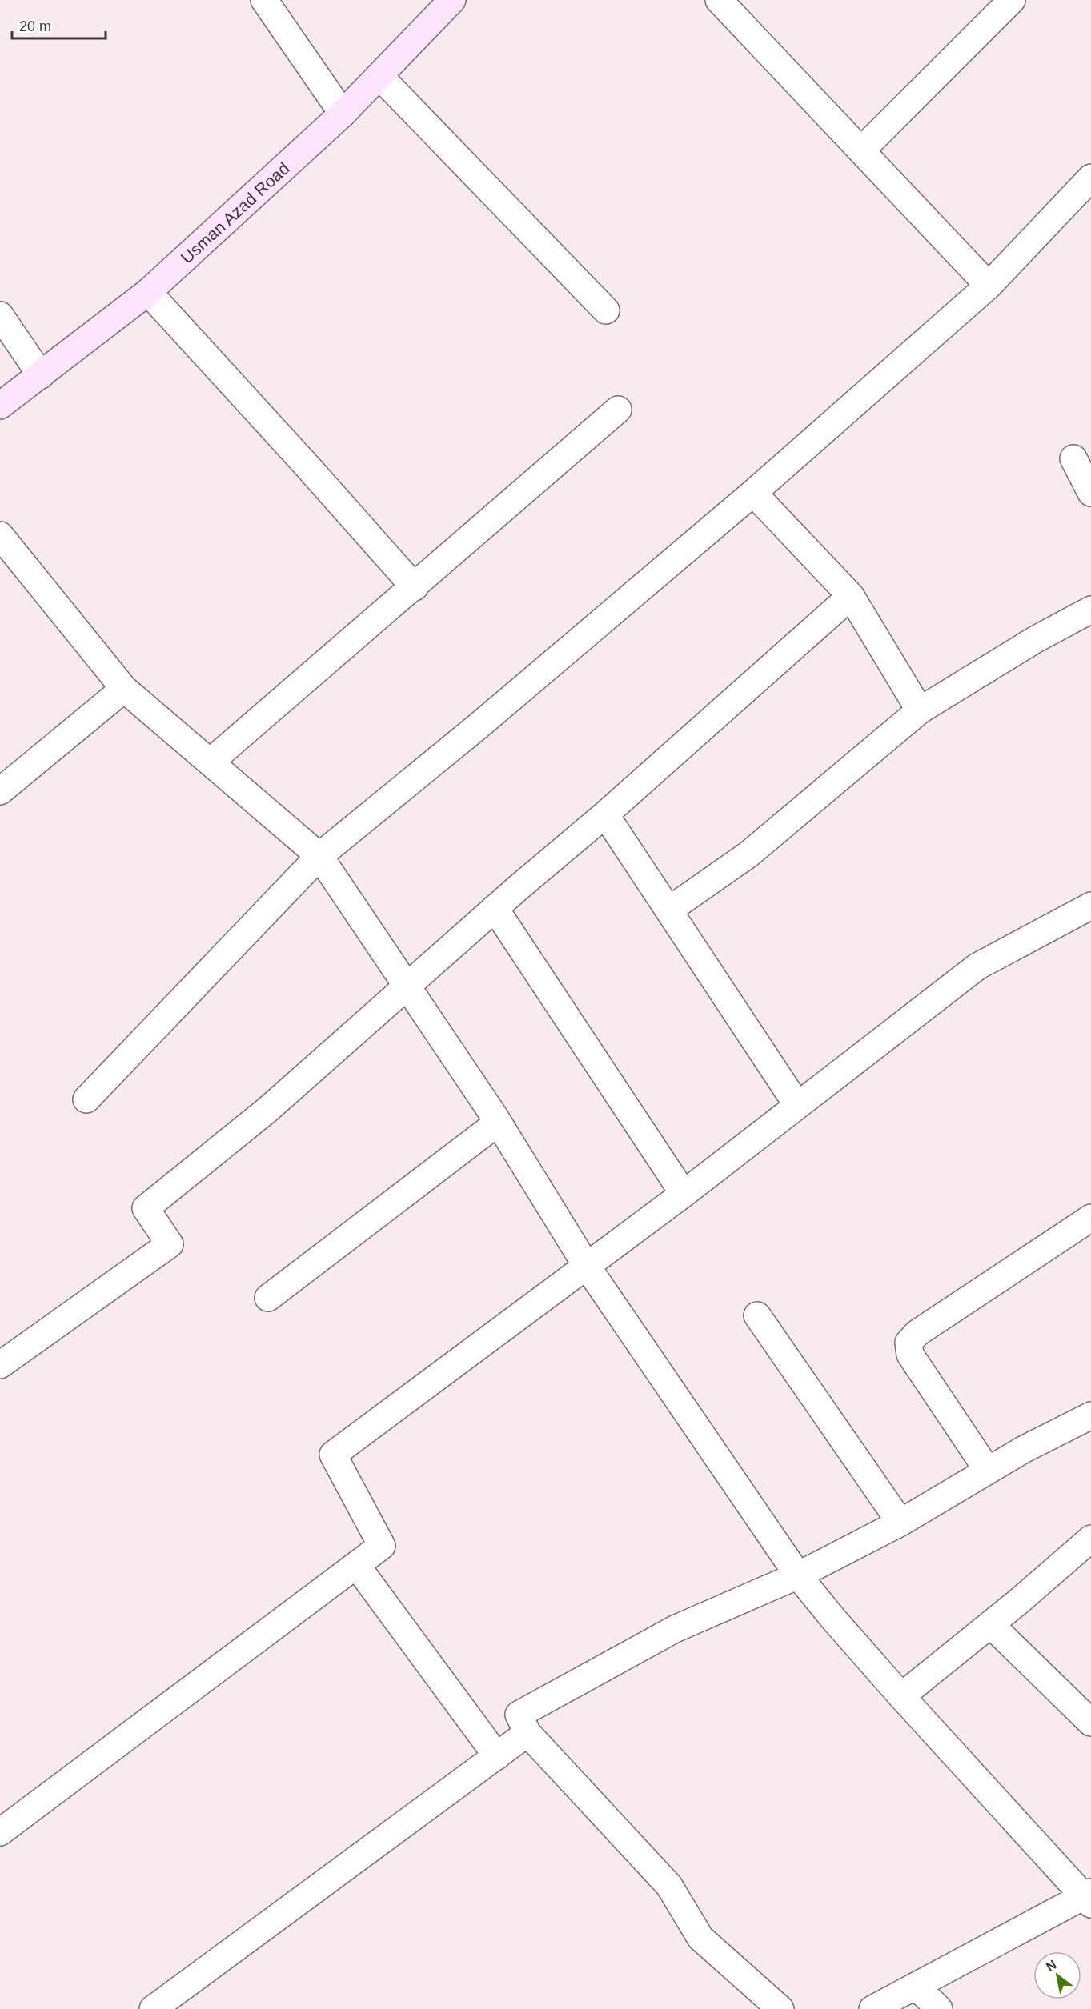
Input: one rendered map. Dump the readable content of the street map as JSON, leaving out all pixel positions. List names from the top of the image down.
{
  "streets": {
    "main road": ["Usman Azad Road"]
  },
  "scale_bar": "20 m",
  "north": "top left"
}
